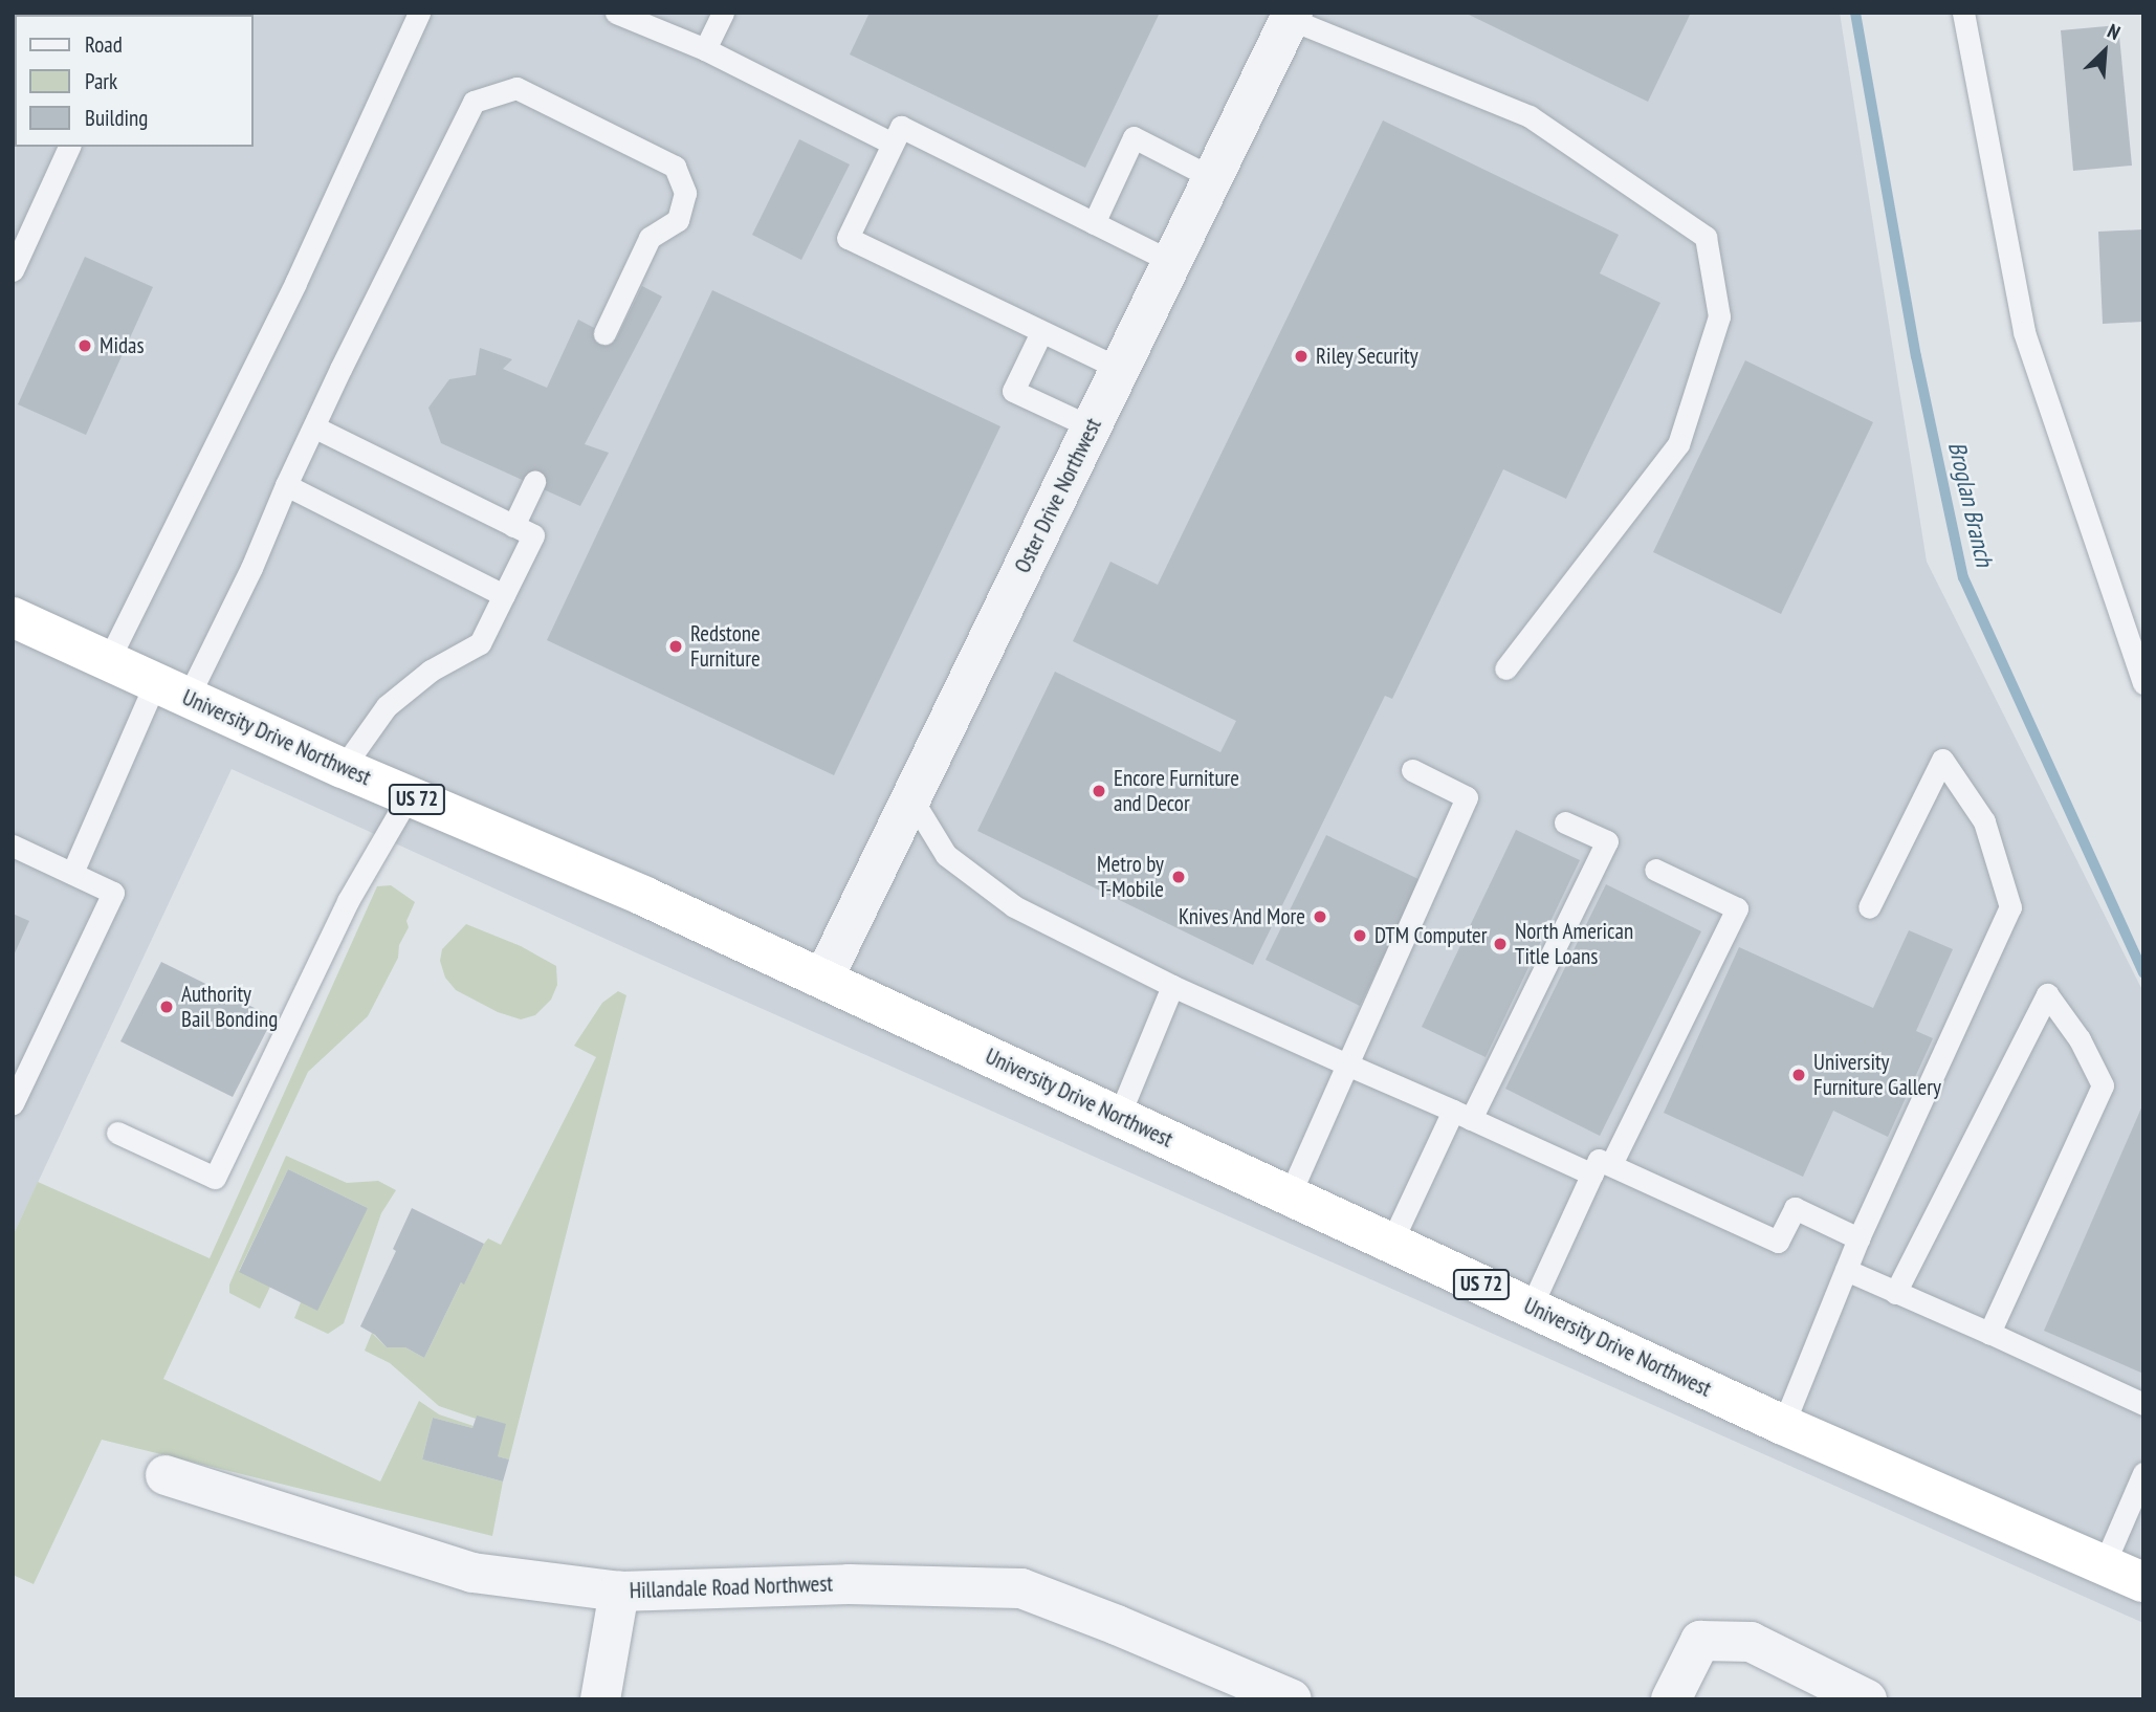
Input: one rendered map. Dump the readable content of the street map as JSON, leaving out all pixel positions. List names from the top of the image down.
{
  "streets": {
    "highway": ["University Drive Northwest", "US 72"],
    "street": ["Oster Drive Northwest", "Hillandale Road Northwest"]
  },
  "crossings": [
    ["Oster Drive Northwest", "University Drive Northwest"]
  ],
  "water": ["Broglan Branch"],
  "places": [
    "Midas",
    "Riley Security",
    "Redstone Furniture",
    "Encore Furniture and Decor",
    "Metro by T-Mobile",
    "Knives And More",
    "DTM Computer",
    "North American Title Loans",
    "Authority Bail Bonding",
    "University Furniture Gallery"
  ],
  "legend": ["Road", "Park", "Building"],
  "north": "top right"
}
